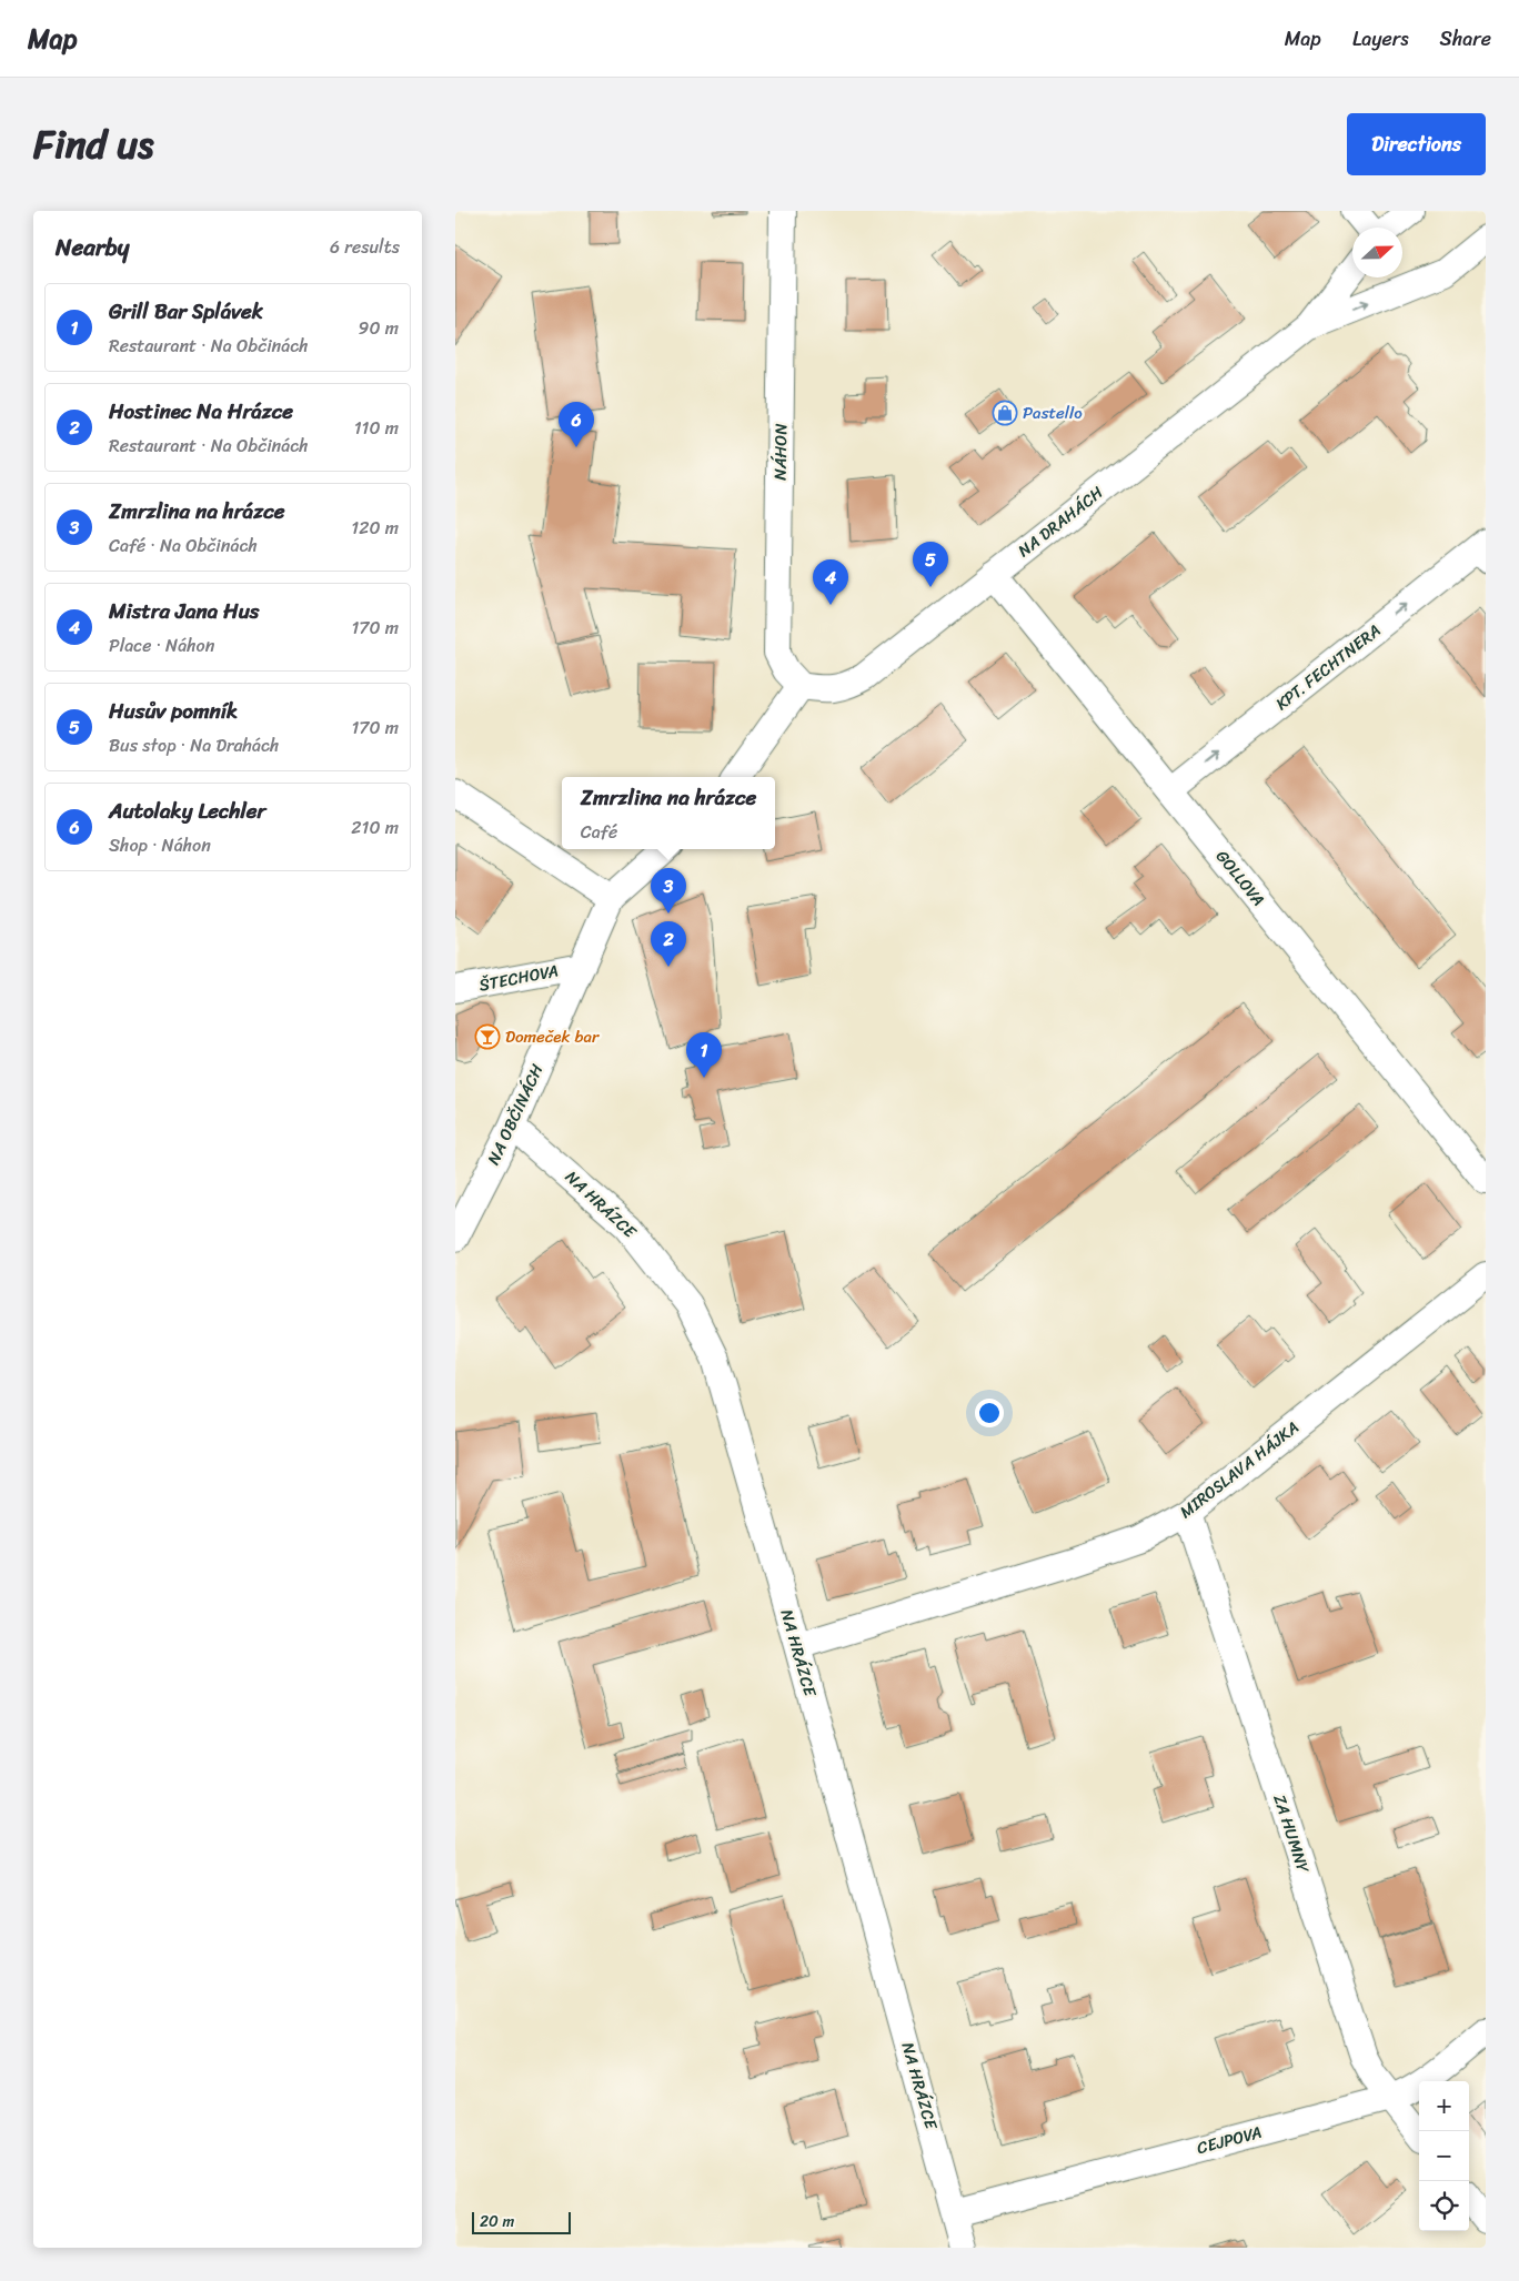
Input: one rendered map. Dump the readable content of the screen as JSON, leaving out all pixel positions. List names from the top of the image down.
{
  "streets": {
    "street": [
      "NÁHON",
      "NA DRAHÁCH",
      "KPT. FECHTNERA",
      "GOLLOVA",
      "ŠTECHOVA",
      "NA OBČINÁCH",
      "NA HRÁZCE",
      "MIROSLAVA HÁJKA",
      "ZA HUMNY",
      "CEJPOVA"
    ]
  },
  "crossings": [
    ["NÁHON", "NA DRAHÁCH"],
    ["NA DRAHÁCH", "GOLLOVA"],
    ["KPT. FECHTNERA", "GOLLOVA"],
    ["ŠTECHOVA", "NA OBČINÁCH"],
    ["NA OBČINÁCH", "NA HRÁZCE"],
    ["NA HRÁZCE", "MIROSLAVA HÁJKA"],
    ["NA HRÁZCE", "CEJPOVA"],
    ["MIROSLAVA HÁJKA", "ZA HUMNY"],
    ["ZA HUMNY", "CEJPOVA"]
  ],
  "one_way": ["KPT. FECHTNERA"],
  "places": {
    "shop": ["Pastello"],
    "bar": ["Domeček bar"]
  },
  "scale_bar": "20 m",
  "north": "right",
  "page": {
    "header": "Map",
    "nav": ["Map", "Layers", "Share"],
    "title": "Find us",
    "buttons": "Directions",
    "heading": ["Nearby", "6 results"],
    "list": [
      {
        "mark": "1",
        "name": "Grill Bar Splávek",
        "note": "Restaurant · Na Občinách",
        "value": "90 m"
      },
      {
        "mark": "2",
        "name": "Hostinec Na Hrázce",
        "note": "Restaurant · Na Občinách",
        "value": "110 m"
      },
      {
        "mark": "3",
        "name": "Zmrzlina na hrázce",
        "note": "Café · Na Občinách",
        "value": "120 m"
      },
      {
        "mark": "4",
        "name": "Mistra Jana Hus",
        "note": "Place · Náhon",
        "value": "170 m"
      },
      {
        "mark": "5",
        "name": "Husův pomník",
        "note": "Bus stop · Na Drahách",
        "value": "170 m"
      },
      {
        "mark": "6",
        "name": "Autolaky Lechler",
        "note": "Shop · Náhon",
        "value": "210 m"
      }
    ],
    "pins": [
      "6",
      "5",
      "4",
      "3",
      "2",
      "1"
    ],
    "popup": ["Zmrzlina na hrázce", "Café"],
    "map_buttons": ["+", "−"],
    "scale": "20 m"
  }
}
